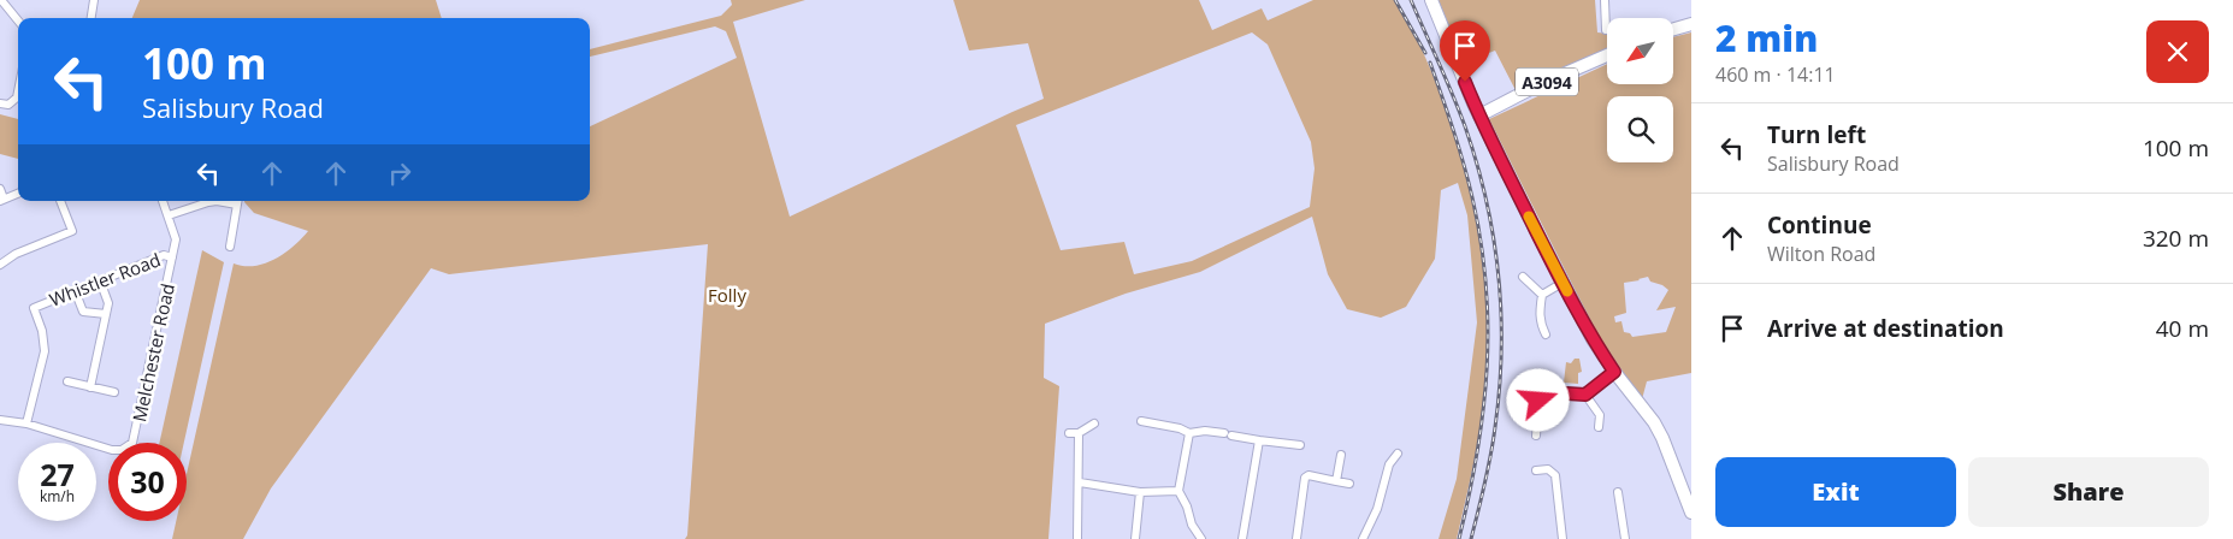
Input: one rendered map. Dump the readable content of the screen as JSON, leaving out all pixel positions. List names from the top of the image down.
{
  "streets": {
    "main road": ["A3094"],
    "street": ["Whistler Road", "Melchester Road"]
  },
  "crossings": [
    ["Whistler Road", "Melchester Road"]
  ],
  "parks": ["Folly"],
  "north": "bottom left",
  "page": {
    "heading": ["2 min", "460 m · 14:11"],
    "turn": ["100 m", "Salisbury Road"],
    "list": [
      {
        "name": "Turn left",
        "note": "Salisbury Road",
        "value": "100 m"
      },
      {
        "name": "Continue",
        "note": "Wilton Road",
        "value": "320 m"
      },
      {
        "name": "Arrive at destination",
        "value": "40 m"
      }
    ],
    "speed": "27 km/h",
    "limit": "30",
    "buttons": ["Exit", "Share"]
  }
}
